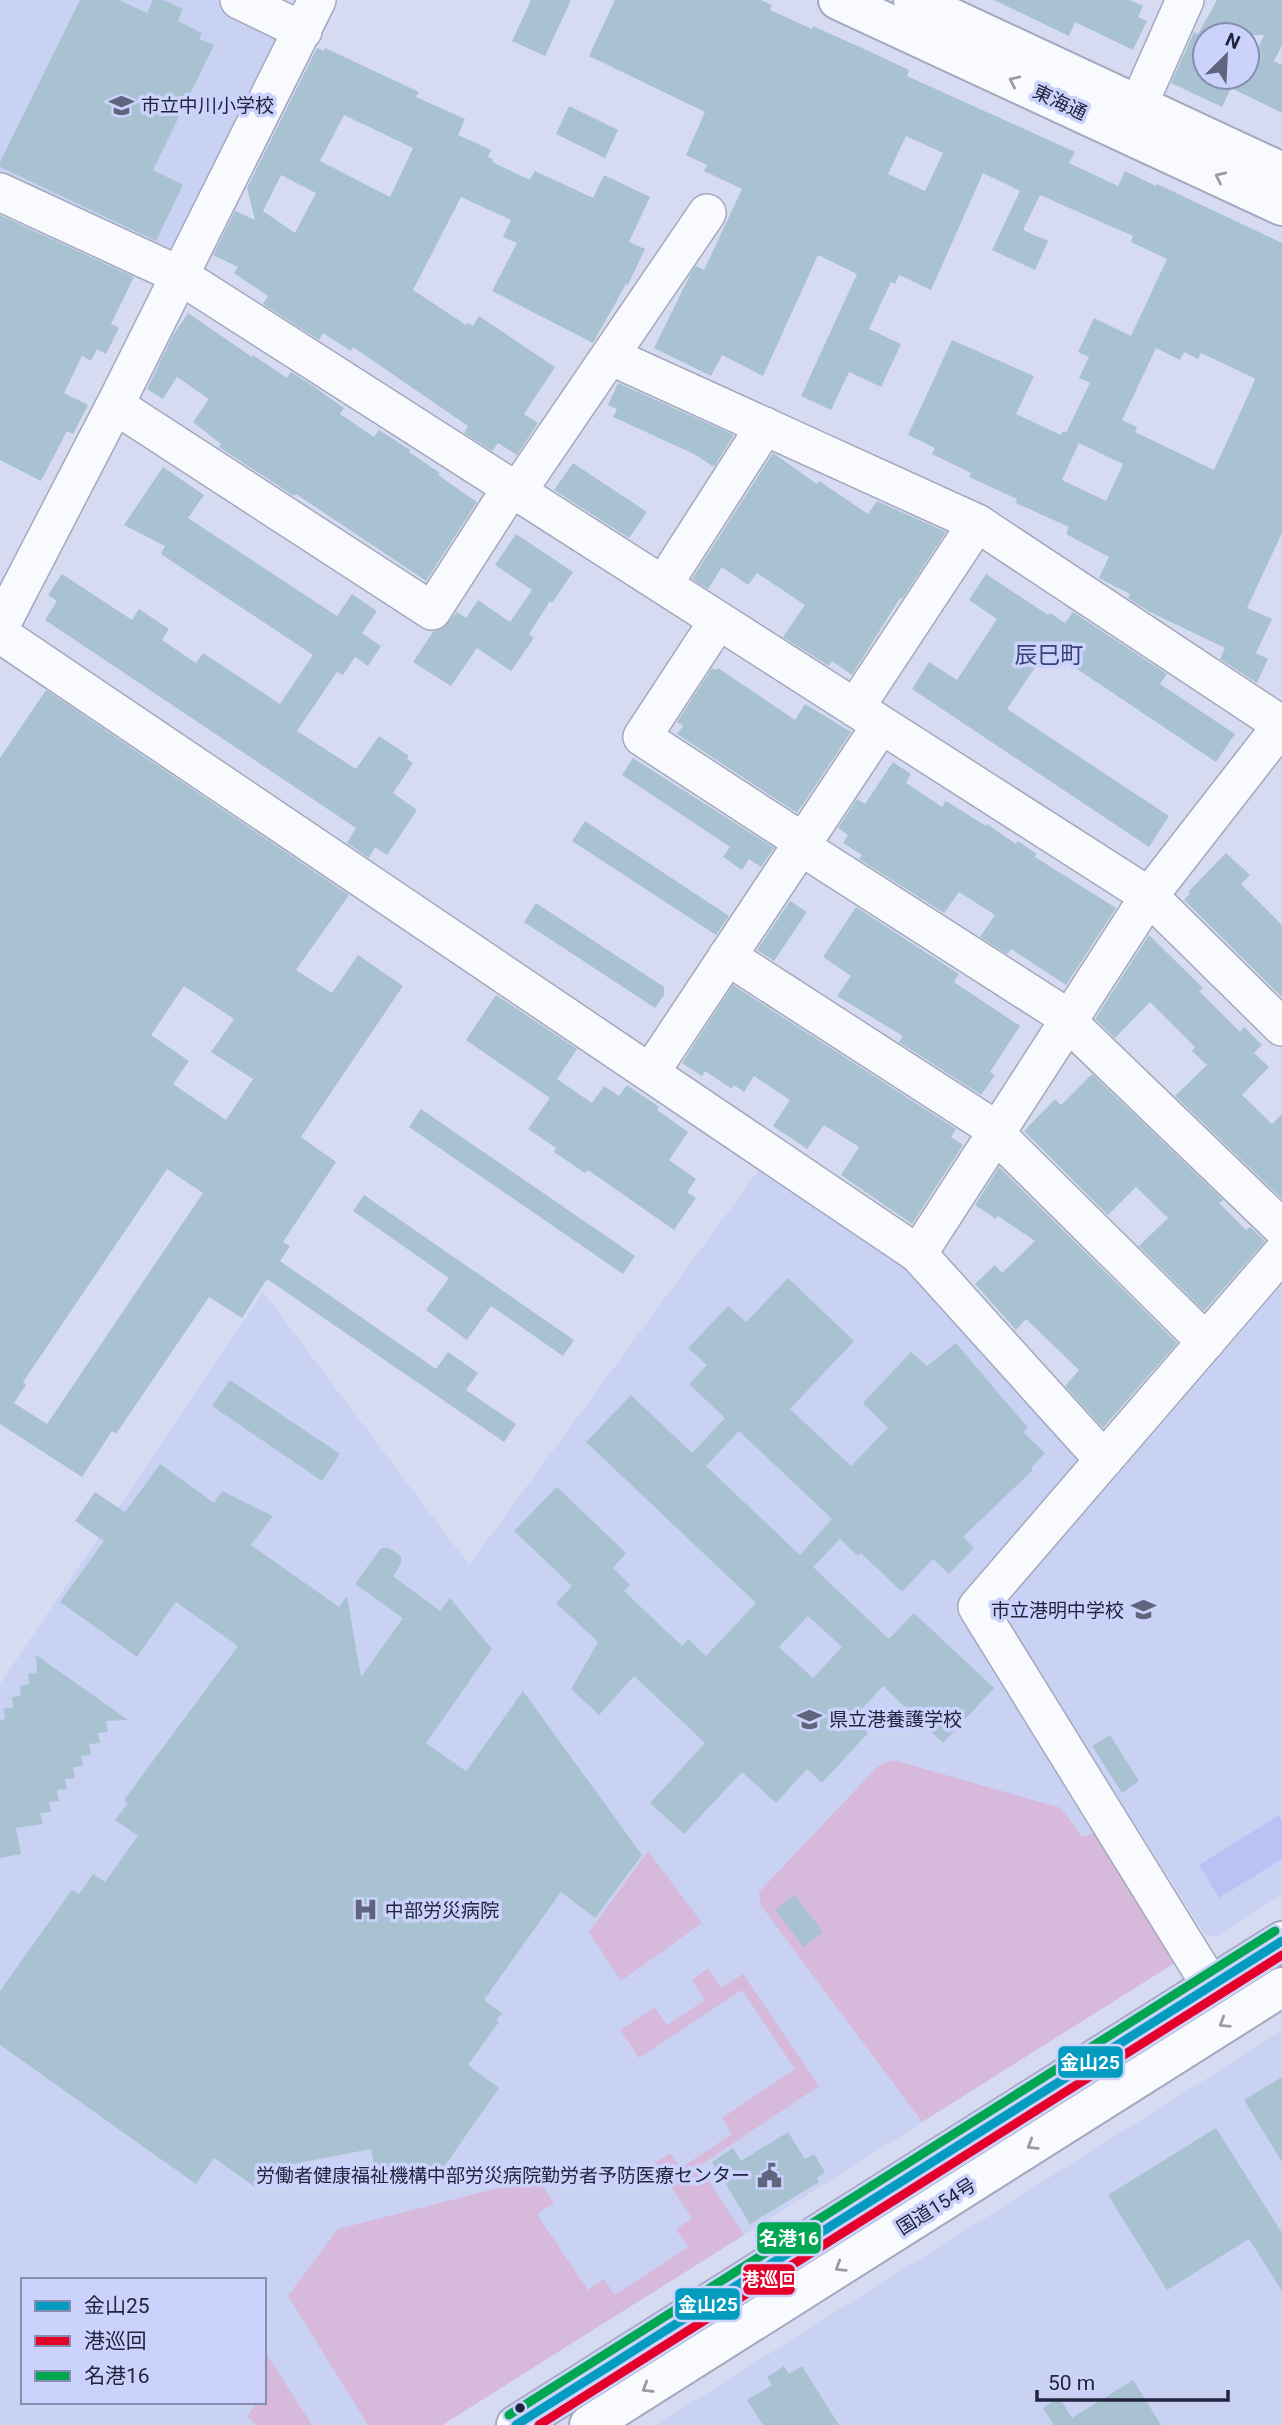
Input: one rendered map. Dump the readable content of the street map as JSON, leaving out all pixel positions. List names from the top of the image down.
{
  "streets": {
    "main road": ["東海通", "国道154号"]
  },
  "districts": ["辰巳町"],
  "places": {
    "school or university": ["市立中川小学校", "市立港明中学校", "県立港養護学校"],
    "hospital": ["中部労災病院"],
    "public building": ["労働者健康福祉機構中部労災病院勤労者予防医療センター"]
  },
  "lines": ["transit line 名港16", "transit line 金山25", "transit line 港巡回"],
  "legend": ["金山25", "港巡回", "名港16"],
  "scale_bar": "50 m",
  "north": "top right"
}
